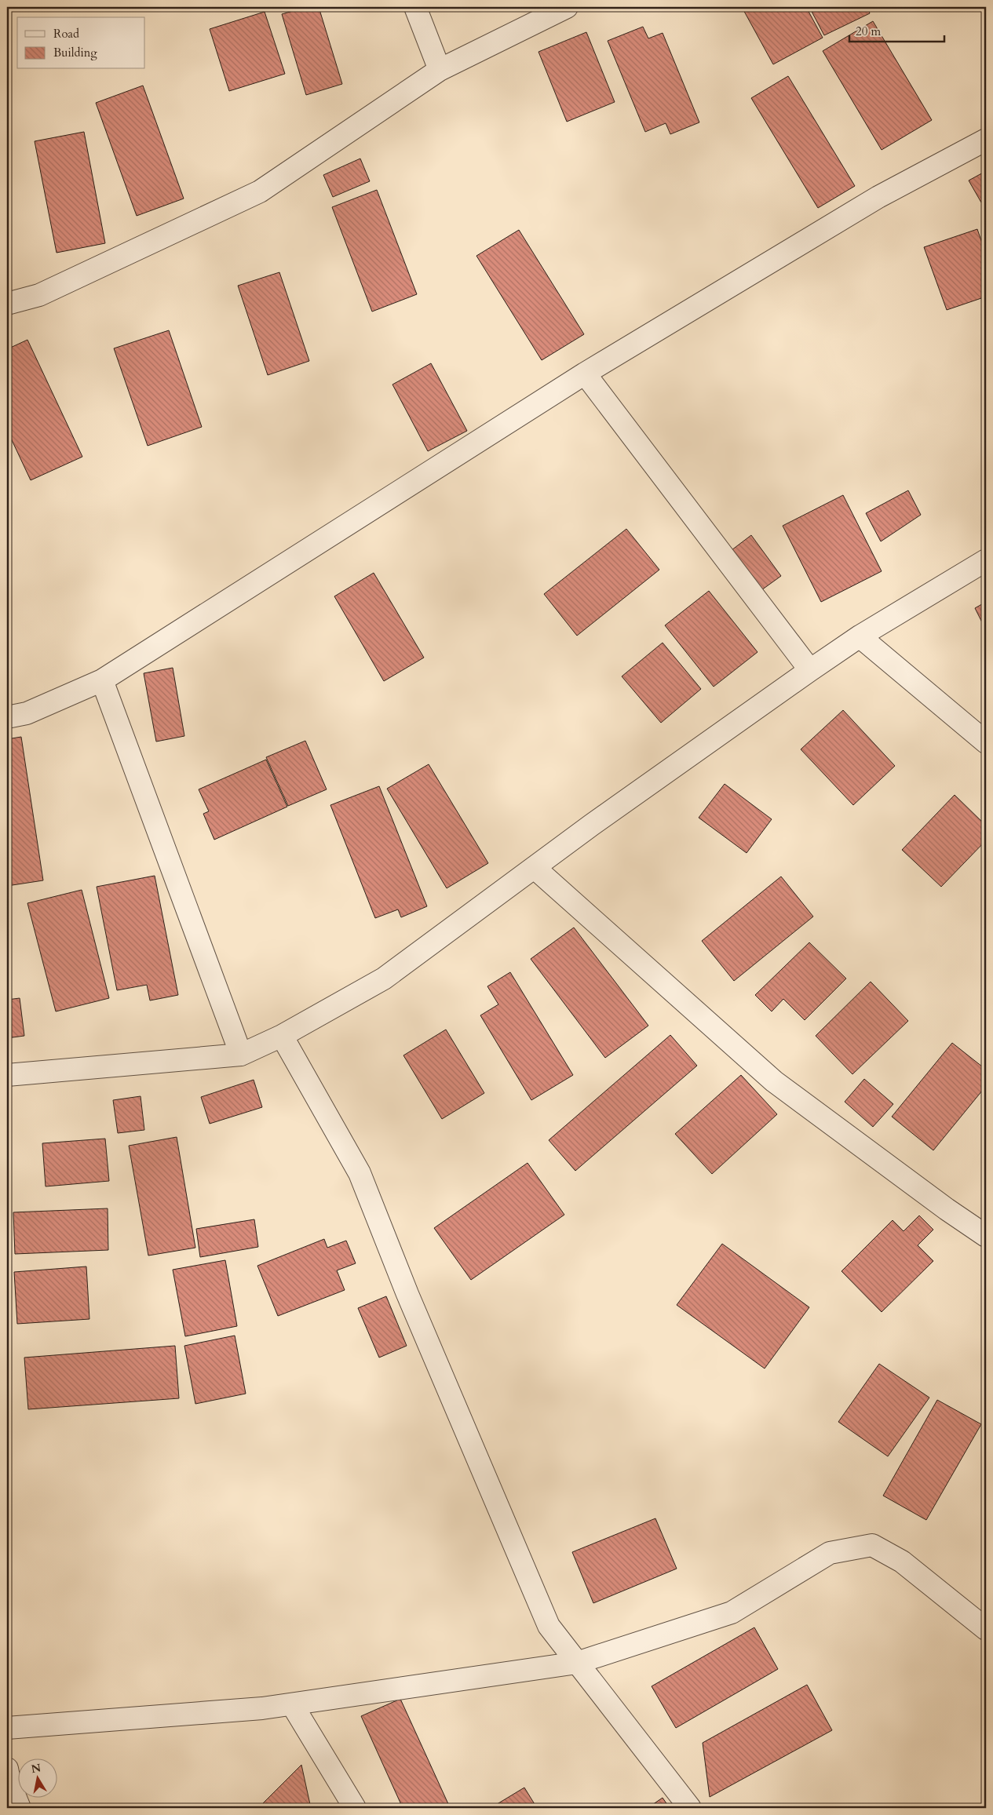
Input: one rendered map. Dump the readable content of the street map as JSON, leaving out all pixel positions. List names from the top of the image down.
{
  "legend": ["Road", "Building"],
  "scale_bar": "20 m",
  "north": "top"
}
